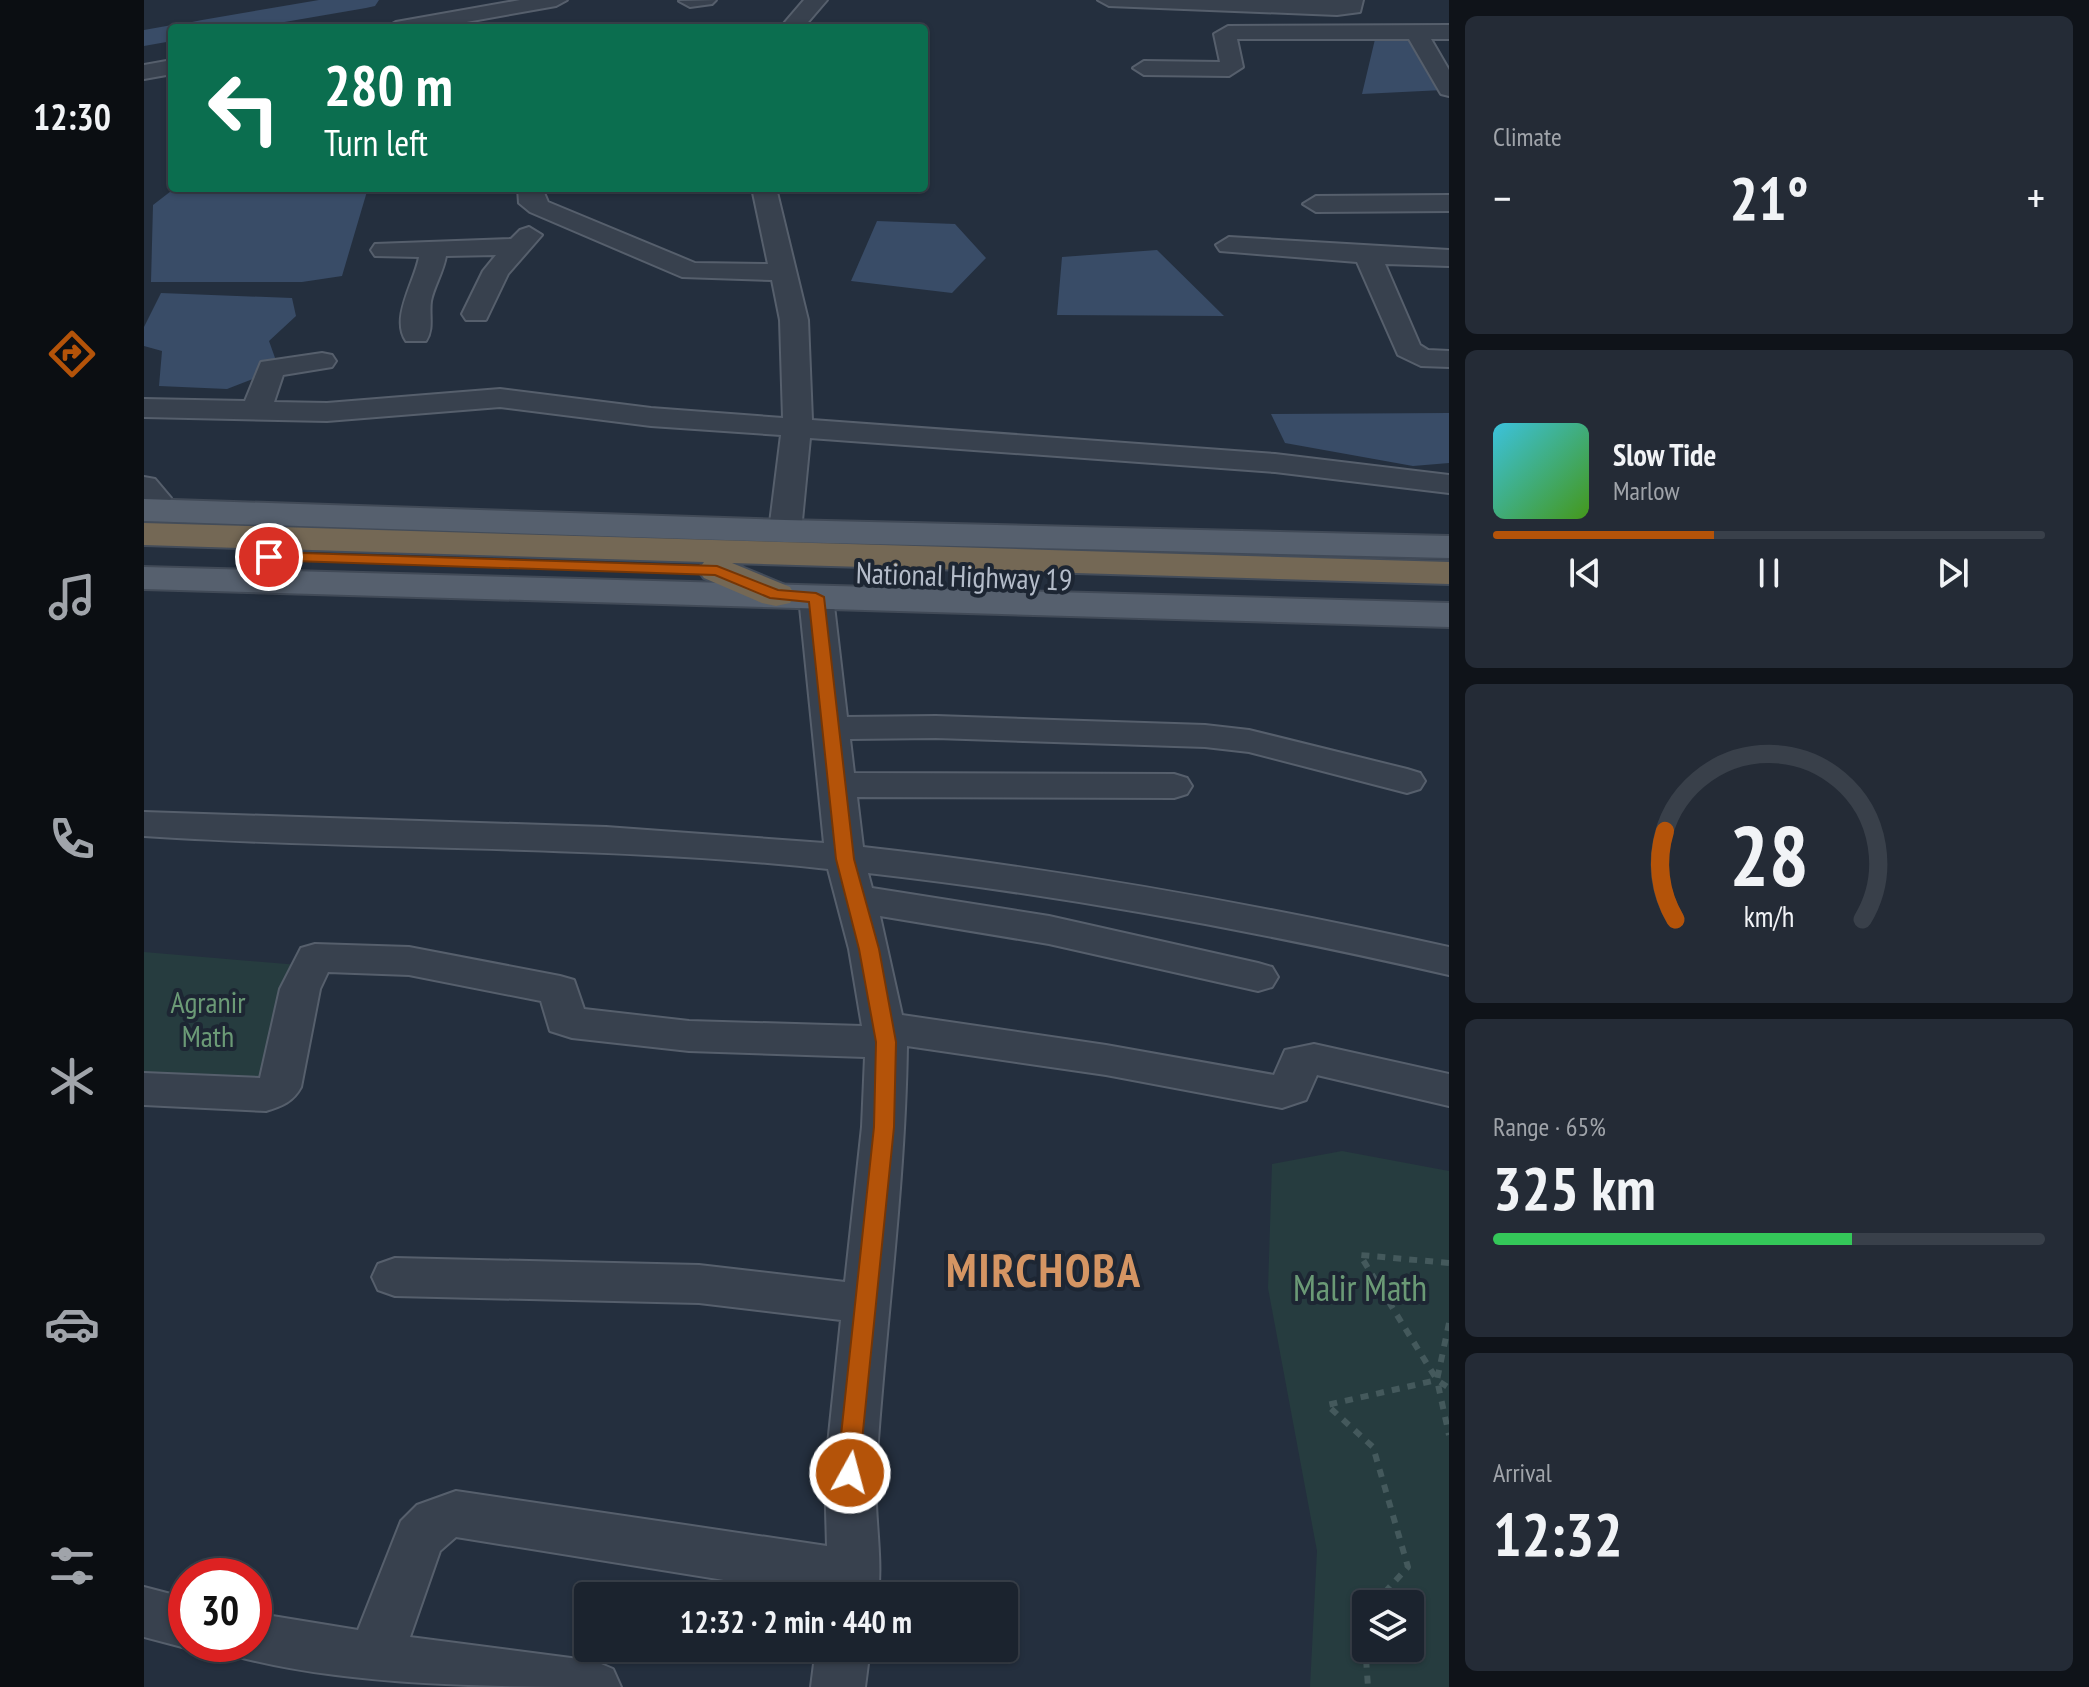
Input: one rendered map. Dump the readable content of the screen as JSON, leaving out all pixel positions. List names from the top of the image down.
{
  "streets": {
    "highway": ["National Highway 19"]
  },
  "districts": ["MIRCHOBA"],
  "parks": ["Agranir Math", "Malir Math"],
  "page": {
    "tabs": "12:30",
    "tile": [
      "Climate",
      ["Range · 65%", "325 km"],
      ["Arrival", "12:32"]
    ],
    "turn": ["280 m", "Turn left"],
    "heat": ["−", "21°", "+"],
    "song": ["Slow Tide", "Marlow"],
    "limit": "30",
    "trip": "12:32 · 2 min · 440 m",
    "gauge": ["28", "km/h"]
  }
}
